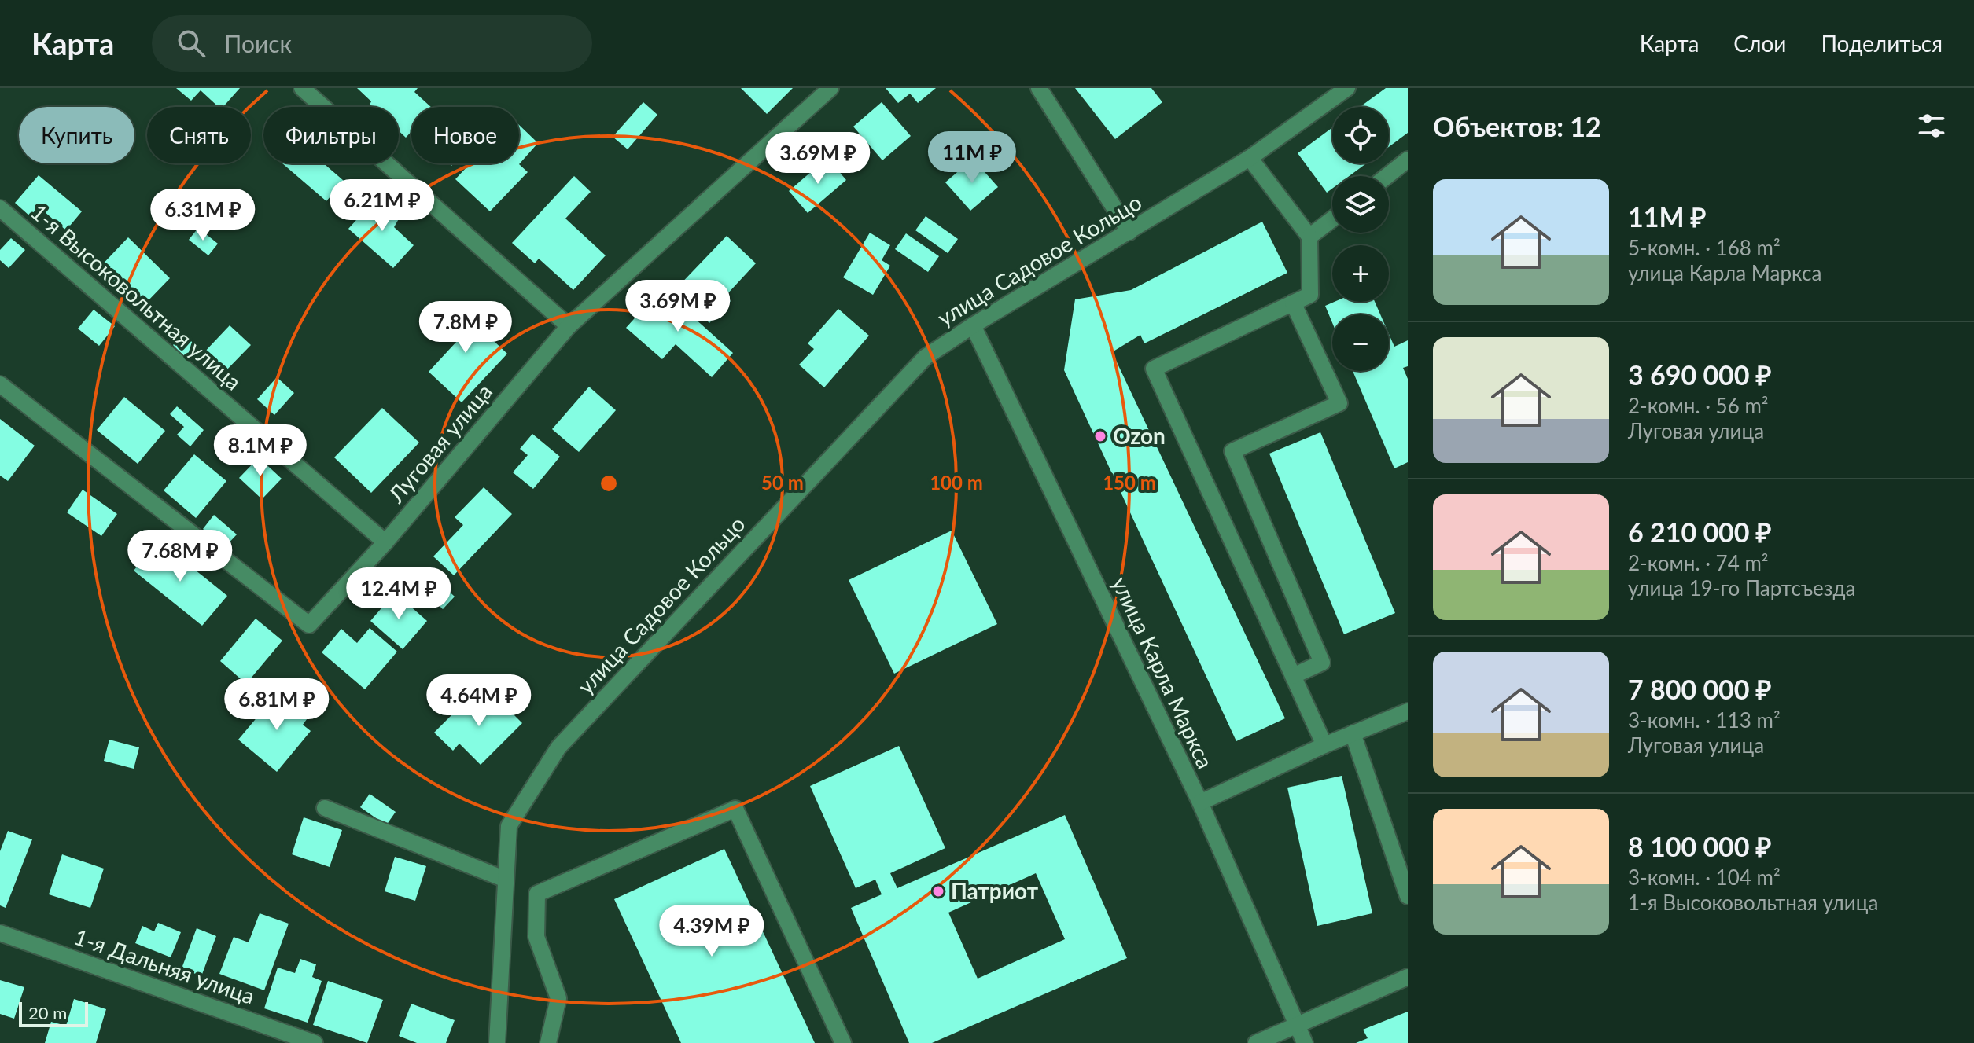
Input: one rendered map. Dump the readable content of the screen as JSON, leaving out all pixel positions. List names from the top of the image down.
{
  "streets": {
    "street": [
      "улица Садовое Кольцо",
      "1-я Высоковольтная улица",
      "Луговая улица",
      "улица Карла Маркса",
      "1-я Дальняя улица"
    ]
  },
  "crossings": [
    ["улица Садовое Кольцо", "улица Карла Маркса"],
    ["1-я Высоковольтная улица", "Луговая улица"]
  ],
  "places": ["Ozon", "Патриот"],
  "scale_bar": "20 m",
  "page": {
    "header": "Карта",
    "search": "Поиск",
    "nav": ["Карта", "Слои", "Поделиться"],
    "heading": "Объектов: 12",
    "map_buttons": ["+", "−"],
    "chip": [
      "Купить",
      "Снять",
      "Фильтры",
      "Новое"
    ],
    "price": [
      "11M ₽",
      "3.69M ₽",
      "6.21M ₽",
      "6.31M ₽",
      "3.69M ₽",
      "7.8M ₽",
      "8.1M ₽",
      "7.68M ₽",
      "12.4M ₽",
      "4.64M ₽",
      "6.81M ₽",
      "4.39M ₽"
    ],
    "list": [
      {
        "name": "11M ₽",
        "note": "5-комн. · 168 m² · улица Карла Маркса"
      },
      {
        "name": "3 690 000 ₽",
        "note": "2-комн. · 56 m² · Луговая улица"
      },
      {
        "name": "6 210 000 ₽",
        "note": "2-комн. · 74 m² · улица 19-го Партсъезда"
      },
      {
        "name": "7 800 000 ₽",
        "note": "3-комн. · 113 m² · Луговая улица"
      },
      {
        "name": "8 100 000 ₽",
        "note": "3-комн. · 104 m² · 1-я Высоковольтная улица"
      }
    ],
    "scale": "20 m"
  },
  "rings": ["50 m", "100 m", "150 m"]
}
